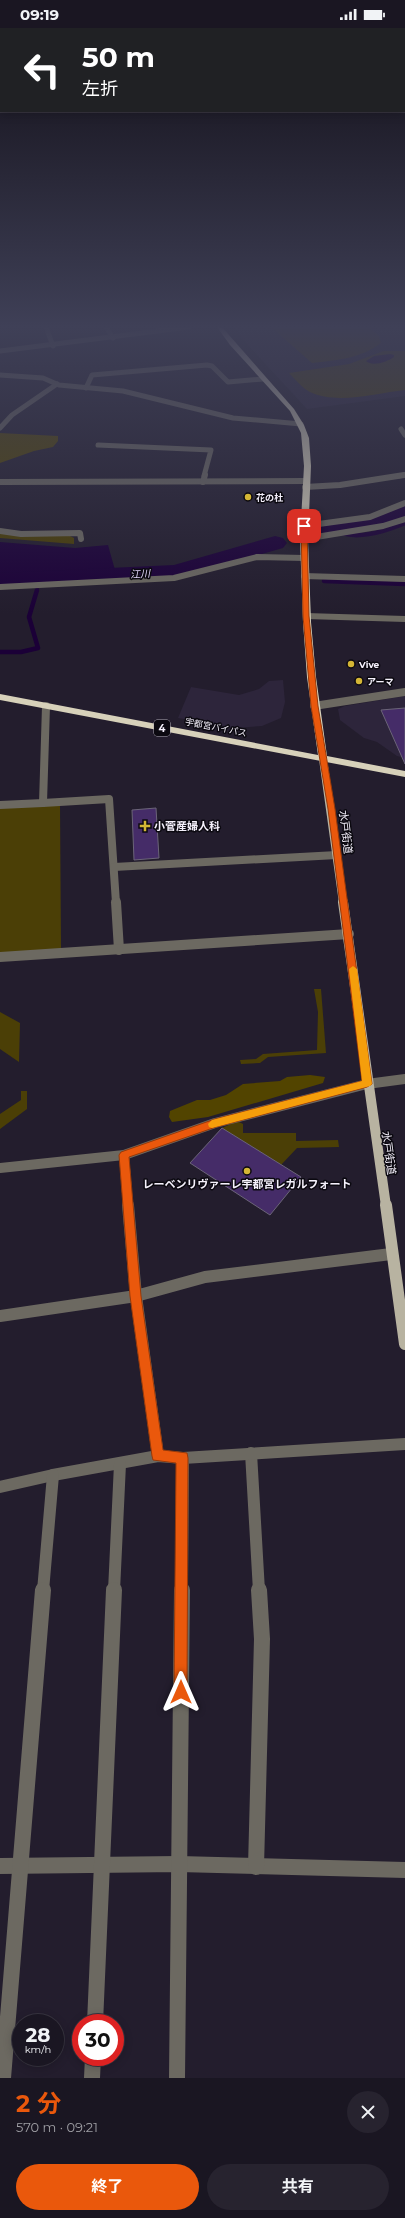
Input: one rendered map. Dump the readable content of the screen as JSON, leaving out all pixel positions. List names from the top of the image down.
{
  "streets": {
    "highway": ["宇都宮バイパス", "4", "水戸街道"]
  },
  "crossings": [
    ["宇都宮バイパス", "水戸街道"]
  ],
  "water": ["江川"],
  "places": {
    "other": [
      "花の杜",
      "Vive",
      "アーマ",
      "レーベンリヴァーレ宇都宮レガルフォート"
    ],
    "health": ["小菅産婦人科"]
  },
  "page": {
    "status": "09:19",
    "turn": ["50 m", "左折"],
    "speed": "28 km/h",
    "limit": "30",
    "heading": ["2 分", "570 m · 09:21"],
    "buttons": ["終了", "共有"]
  }
}
